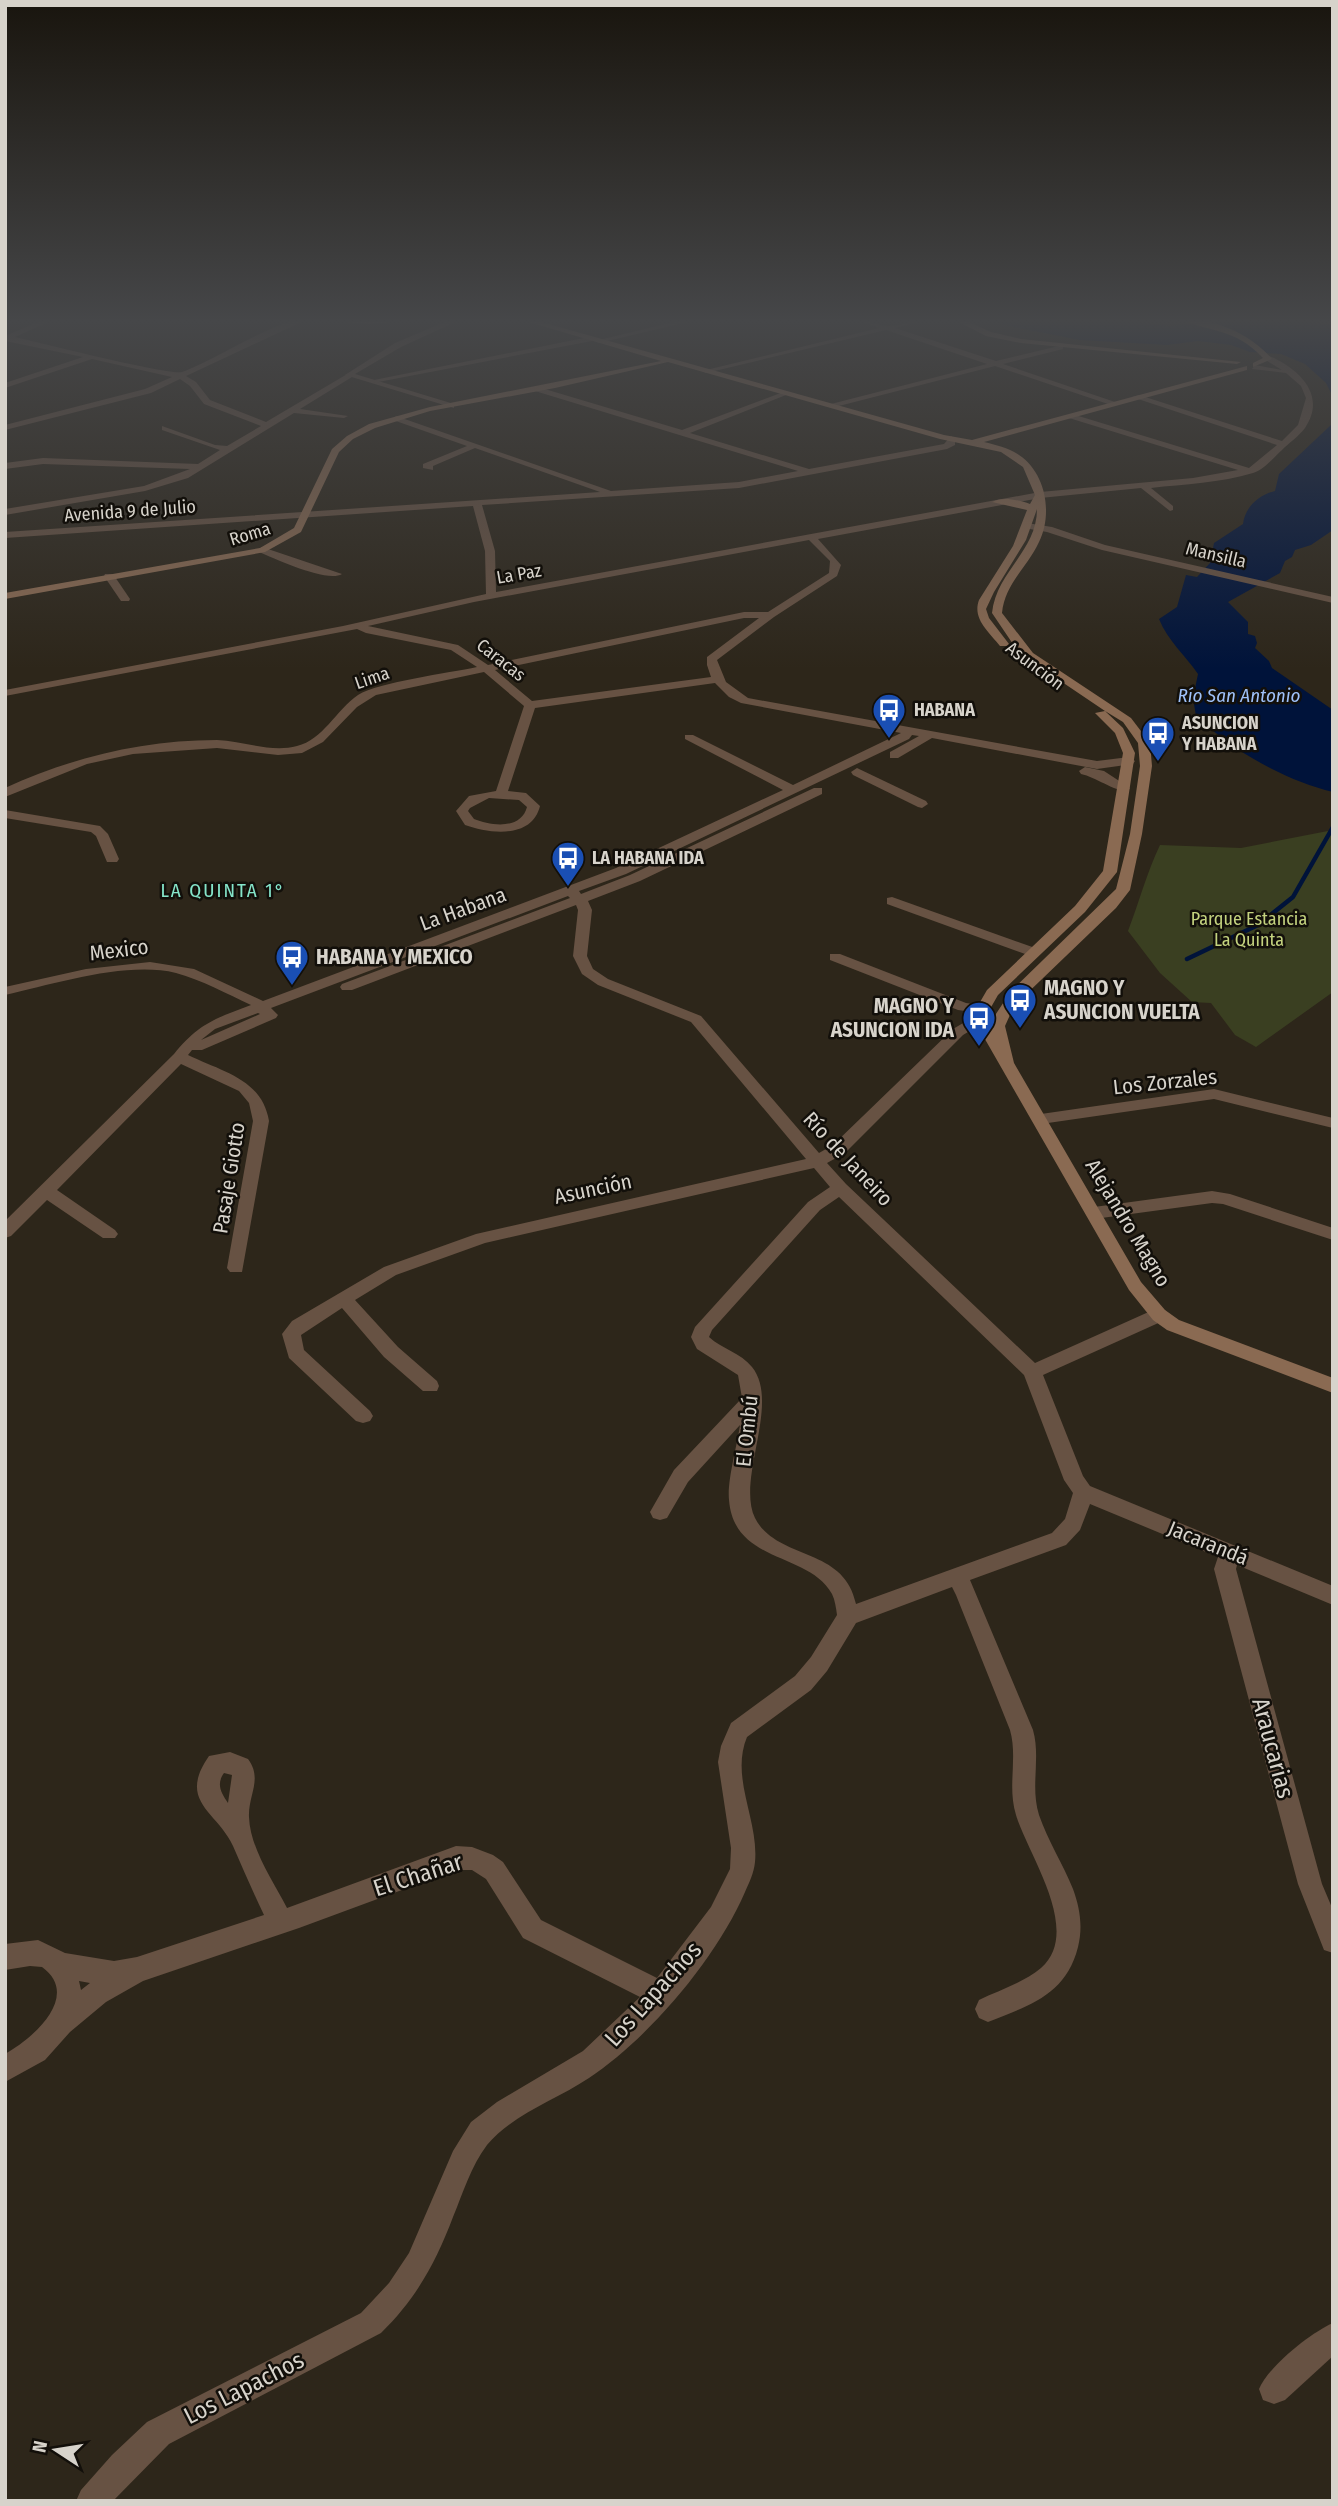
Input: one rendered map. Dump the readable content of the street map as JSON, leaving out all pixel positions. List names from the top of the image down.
{
  "streets": {
    "main road": ["Roma", "Asunción", "Alejandro Magno"],
    "street": [
      "Avenida 9 de Julio",
      "Mansilla",
      "La Paz",
      "Caracas",
      "Lima",
      "Mexico",
      "Los Zorzales",
      "Río de Janeiro",
      "Pasaje Giotto",
      "El Ombú",
      "Jacarandá",
      "Araucarias",
      "El Chañar",
      "Los Lapachos"
    ]
  },
  "crossings": [
    ["Avenida 9 de Julio", "Roma"],
    ["Mansilla", "Asunción"],
    ["La Paz", "Caracas"],
    ["La Paz", "Asunción"],
    ["Caracas", "Lima"],
    ["Asunción", "Río de Janeiro"],
    ["Asunción", "Alejandro Magno"],
    ["Los Zorzales", "Alejandro Magno"],
    ["Río de Janeiro", "El Ombú"],
    ["Río de Janeiro", "Jacarandá"],
    ["El Ombú", "Los Lapachos"],
    ["Jacarandá", "Araucarias"],
    ["El Chañar", "Los Lapachos"]
  ],
  "districts": ["LA QUINTA 1°"],
  "water": ["Río San Antonio"],
  "parks": ["Parque Estancia La Quinta"],
  "places": {
    "bus stop": [
      "HABANA",
      "ASUNCION Y HABANA",
      "LA HABANA IDA",
      "HABANA Y MEXICO",
      "MAGNO Y ASUNCION VUELTA",
      "MAGNO Y ASUNCION IDA"
    ]
  },
  "north": "left"
}
